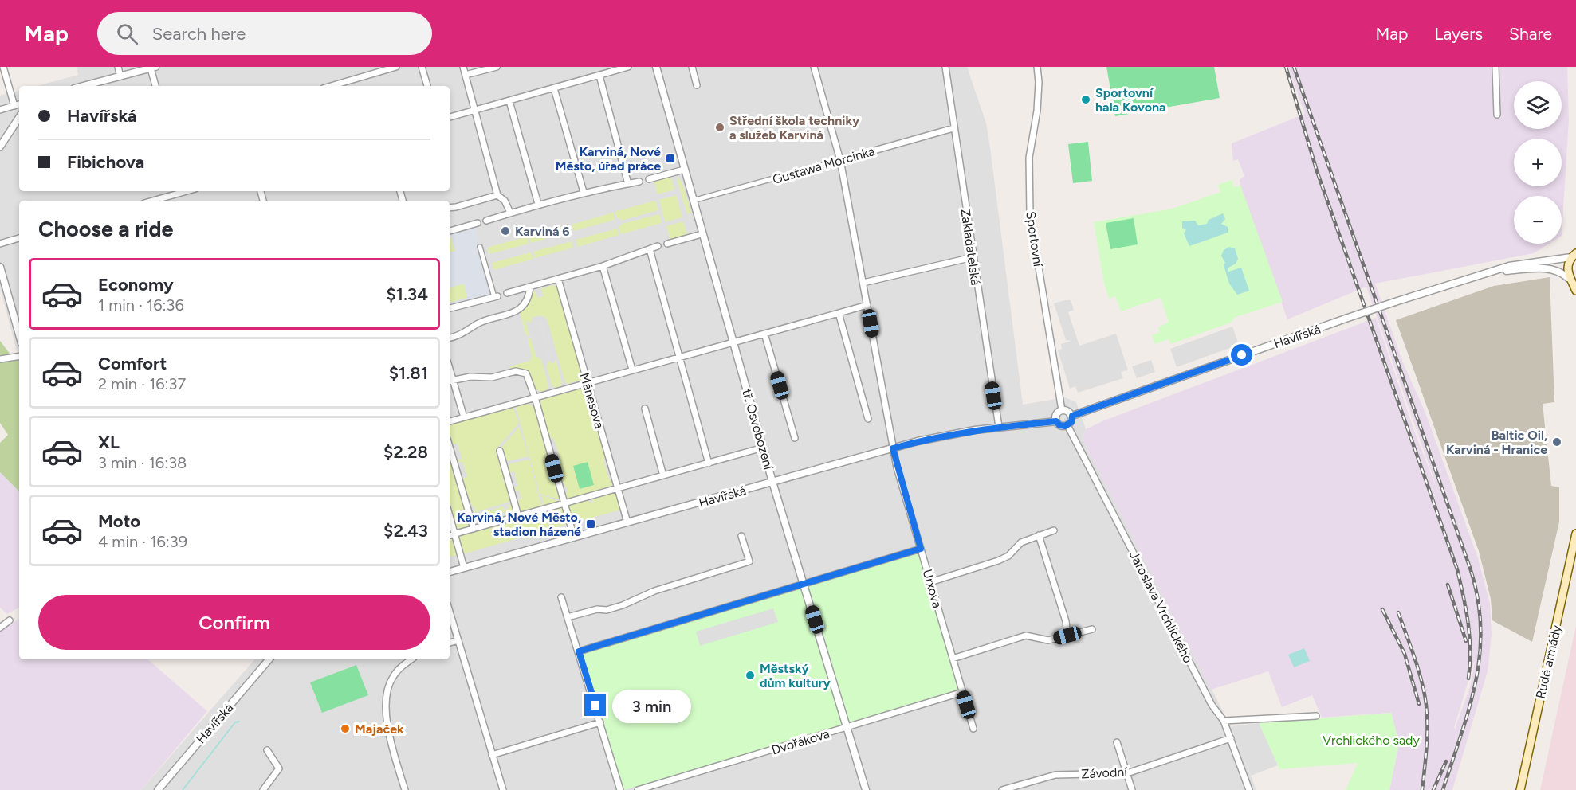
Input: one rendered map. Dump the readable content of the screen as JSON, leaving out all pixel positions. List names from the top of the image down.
{
  "streets": {
    "main road": ["Rudé armády"],
    "street": [
      "Gustawa Morcinka",
      "Sportovní",
      "Zakladatelská",
      "Havířská",
      "Mánesova",
      "tř. Osvobození",
      "Urxova",
      "Jaroslava Vrchlického",
      "Dvořákova",
      "Závodní"
    ]
  },
  "crossings": [
    ["Gustawa Morcinka", "Zakladatelská"],
    ["Gustawa Morcinka", "tř. Osvobození"],
    ["Gustawa Morcinka", "Urxova"],
    ["Sportovní", "Havířská"],
    ["Sportovní", "Jaroslava Vrchlického"],
    ["Zakladatelská", "Havířská"],
    ["Havířská", "Mánesova"],
    ["Havířská", "tř. Osvobození"],
    ["Havířská", "Urxova"],
    ["Havířská", "Jaroslava Vrchlického"],
    ["tř. Osvobození", "Dvořákova"],
    ["Urxova", "Dvořákova"],
    ["Jaroslava Vrchlického", "Závodní"]
  ],
  "parks": ["Vrchlického sady"],
  "places": {
    "other": [
      "Sportovní hala Kovona",
      "Střední škola techniky a služeb Karviná",
      "Karviná 6",
      "Baltic Oil, Karviná - Hranice",
      "Městský dům kultury",
      "Majaček"
    ],
    "transit": ["Karviná, Nové Město, úřad práce", "Karviná, Nové Město, stadion házené"]
  },
  "page": {
    "header": "Map",
    "search": "Search here",
    "nav": ["Map", "Layers", "Share"],
    "map_buttons": ["+", "−"],
    "banner": ["Havířská", "Fibichova"],
    "heading": "Choose a ride",
    "list": [
      {
        "name": "Economy",
        "note": "1 min · 16:36",
        "value": "$1.34"
      },
      {
        "name": "Comfort",
        "note": "2 min · 16:37",
        "value": "$1.81"
      },
      {
        "name": "XL",
        "note": "3 min · 16:38",
        "value": "$2.28"
      },
      {
        "name": "Moto",
        "note": "4 min · 16:39",
        "value": "$2.43"
      }
    ],
    "buttons": "Confirm",
    "bubble": "3 min"
  }
}
